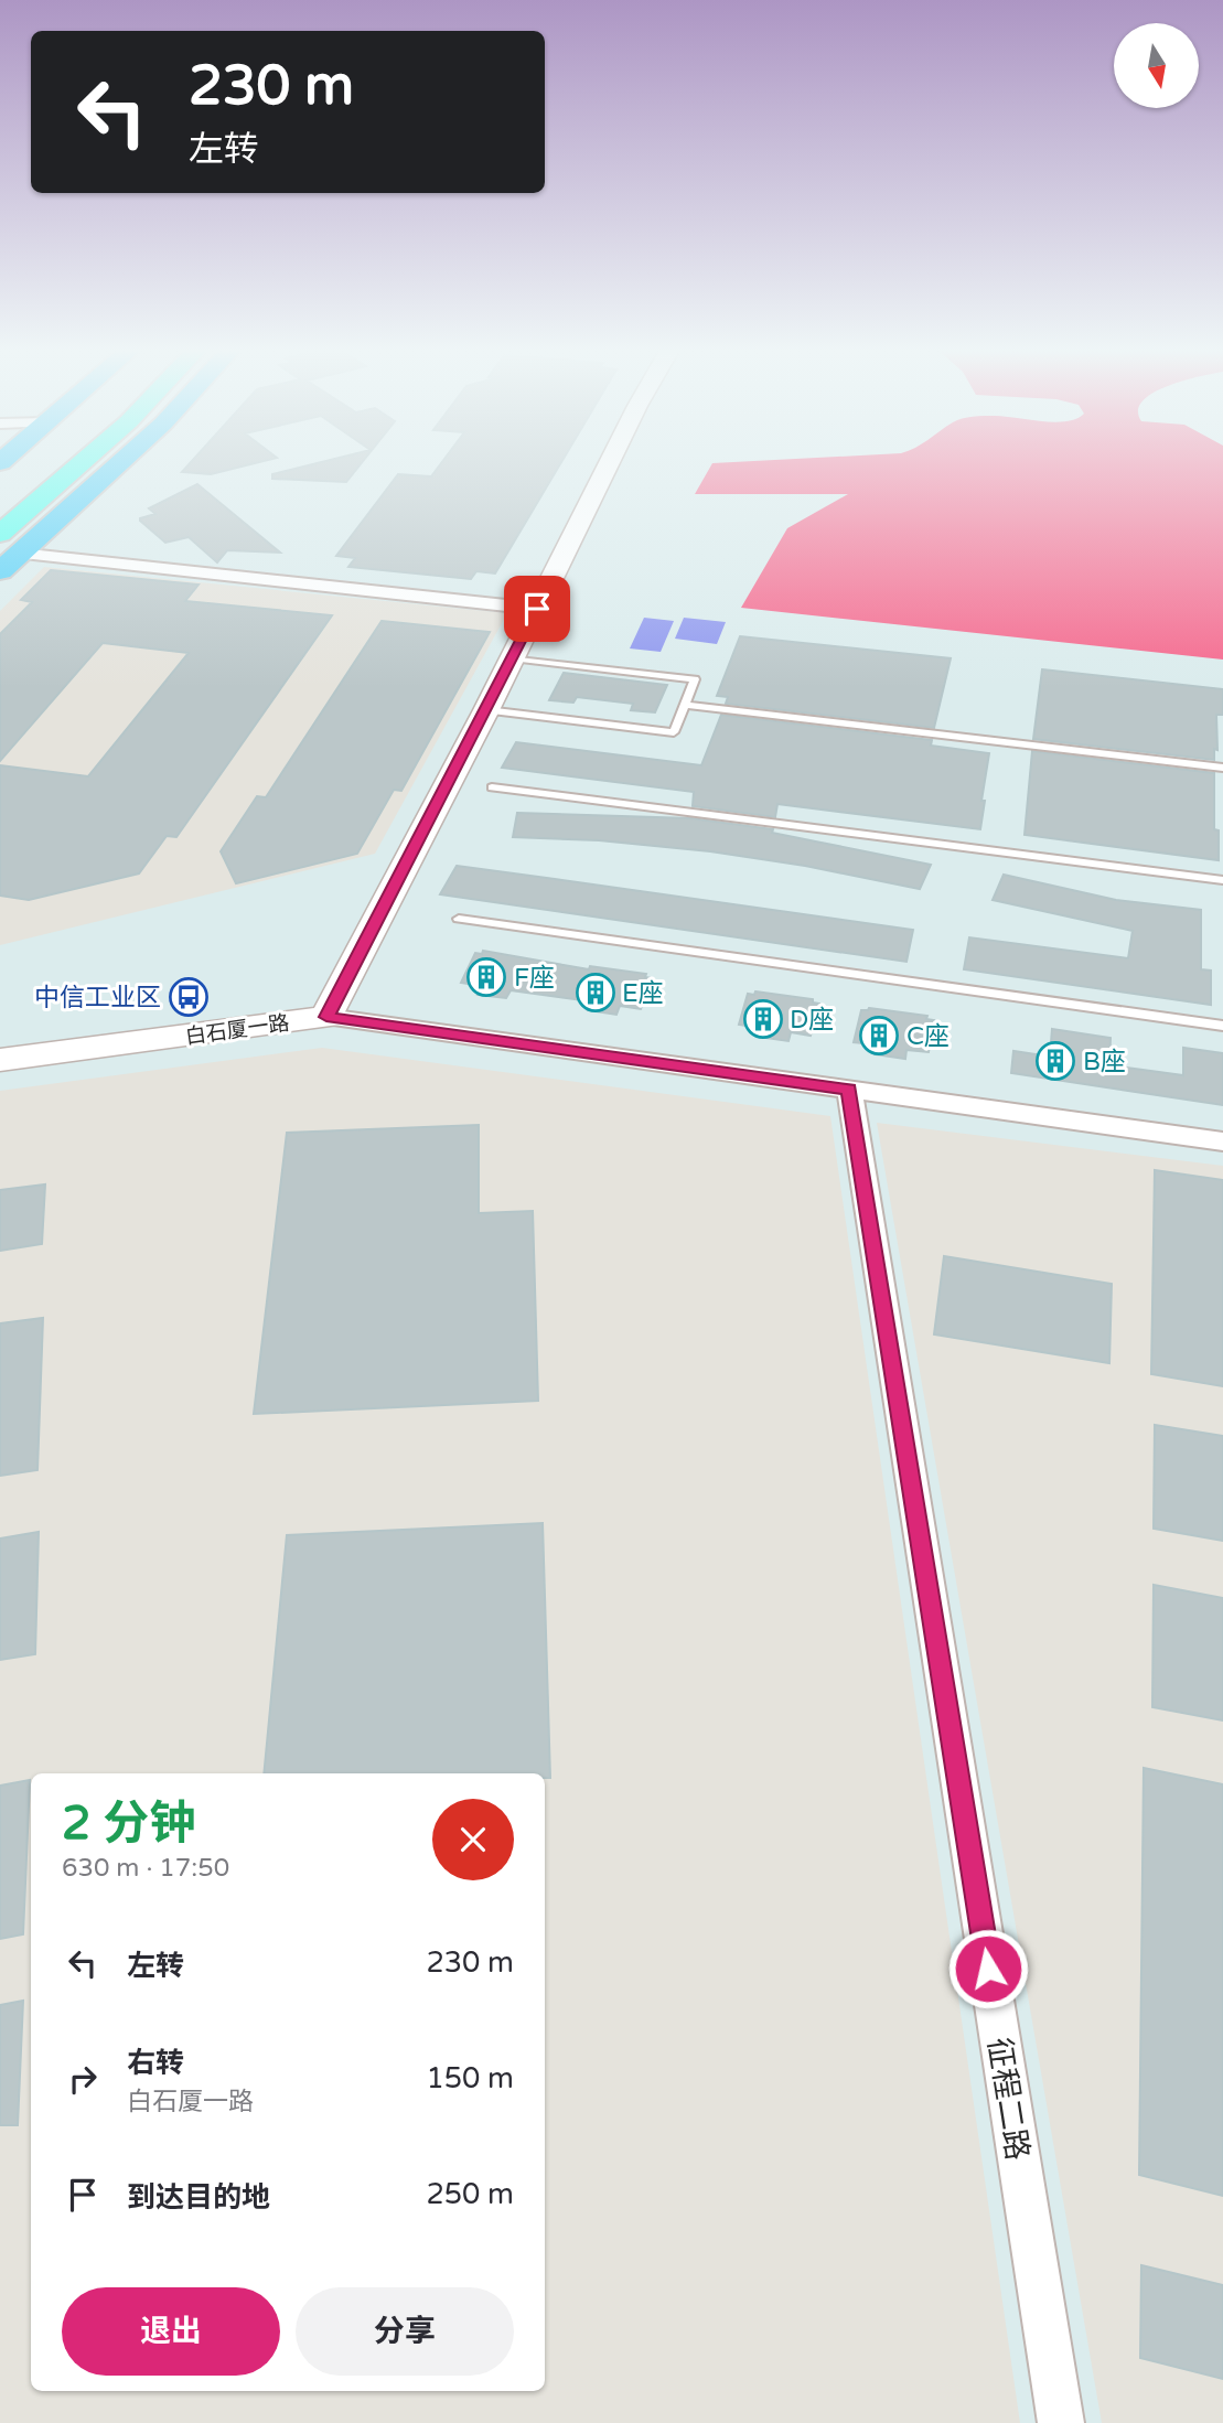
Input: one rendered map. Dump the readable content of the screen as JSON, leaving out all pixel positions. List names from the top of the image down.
{
  "streets": {
    "street": ["白石厦一路", "征程二路"]
  },
  "places": {
    "building": [
      "F座",
      "E座",
      "D座",
      "C座",
      "B座"
    ],
    "bus stop": ["中信工业区"]
  },
  "north": "bottom",
  "page": {
    "turn": ["230 m", "左转"],
    "heading": ["2 分钟", "630 m · 17:50"],
    "list": [
      {
        "name": "左转",
        "value": "230 m"
      },
      {
        "name": "右转",
        "note": "白石厦一路",
        "value": "150 m"
      },
      {
        "name": "到达目的地",
        "value": "250 m"
      }
    ],
    "buttons": ["退出", "分享"]
  }
}
